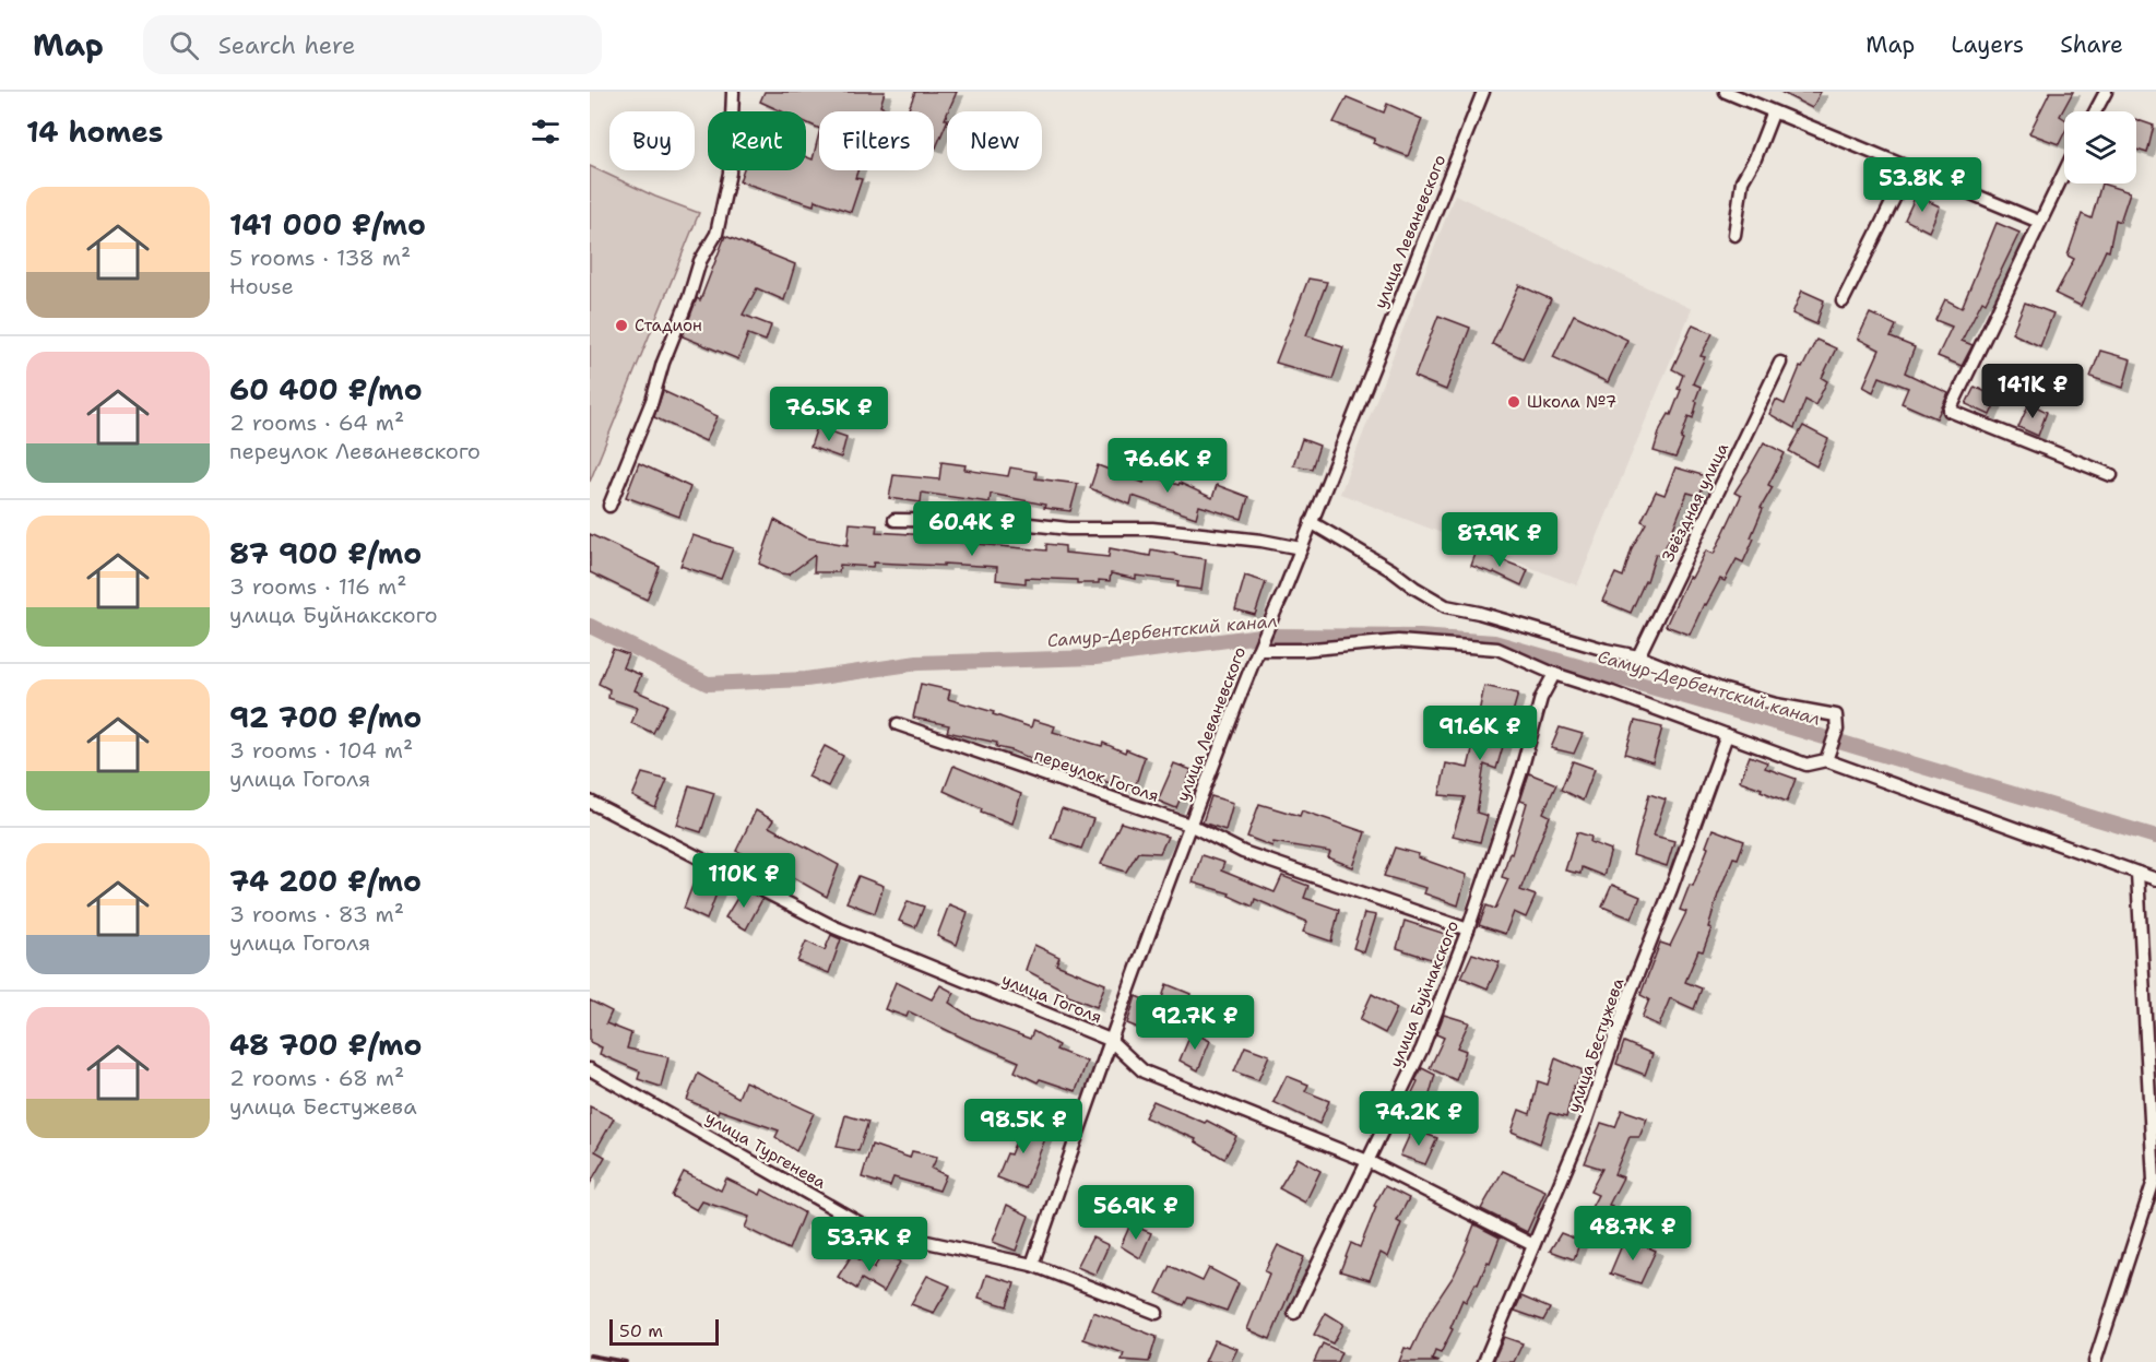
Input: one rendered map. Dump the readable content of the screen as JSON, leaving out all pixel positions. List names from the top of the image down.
{
  "streets": {
    "street": [
      "улица Леваневского",
      "Звёздная улица",
      "переулок Гоголя",
      "улица Буйнакского",
      "улица Гоголя",
      "улица Бестужева",
      "улица Тургенева"
    ]
  },
  "crossings": [
    ["улица Леваневского", "переулок Гоголя"],
    ["улица Леваневского", "улица Гоголя"],
    ["улица Леваневского", "улица Тургенева"],
    ["переулок Гоголя", "улица Буйнакского"],
    ["улица Буйнакского", "улица Гоголя"],
    ["улица Гоголя", "улица Бестужева"]
  ],
  "water": ["Самур-Дербентский канал"],
  "places": ["Стадион", "Школа №7"],
  "scale_bar": "50 m",
  "page": {
    "header": "Map",
    "search": "Search here",
    "nav": ["Map", "Layers", "Share"],
    "heading": "14 homes",
    "chip": [
      "Buy",
      "Rent",
      "Filters",
      "New"
    ],
    "price": [
      "53.8K ₽",
      "141K ₽",
      "76.5K ₽",
      "76.6K ₽",
      "60.4K ₽",
      "87.9K ₽",
      "91.6K ₽",
      "110K ₽",
      "92.7K ₽",
      "74.2K ₽",
      "98.5K ₽",
      "56.9K ₽",
      "48.7K ₽",
      "53.7K ₽"
    ],
    "list": [
      {
        "name": "141 000 ₽/mo",
        "note": "5 rooms · 138 m² · House"
      },
      {
        "name": "60 400 ₽/mo",
        "note": "2 rooms · 64 m² · переулок Леваневского"
      },
      {
        "name": "87 900 ₽/mo",
        "note": "3 rooms · 116 m² · улица Буйнакского"
      },
      {
        "name": "92 700 ₽/mo",
        "note": "3 rooms · 104 m² · улица Гоголя"
      },
      {
        "name": "74 200 ₽/mo",
        "note": "3 rooms · 83 m² · улица Гоголя"
      },
      {
        "name": "48 700 ₽/mo",
        "note": "2 rooms · 68 m² · улица Бестужева"
      }
    ],
    "scale": "50 m"
  }
}
